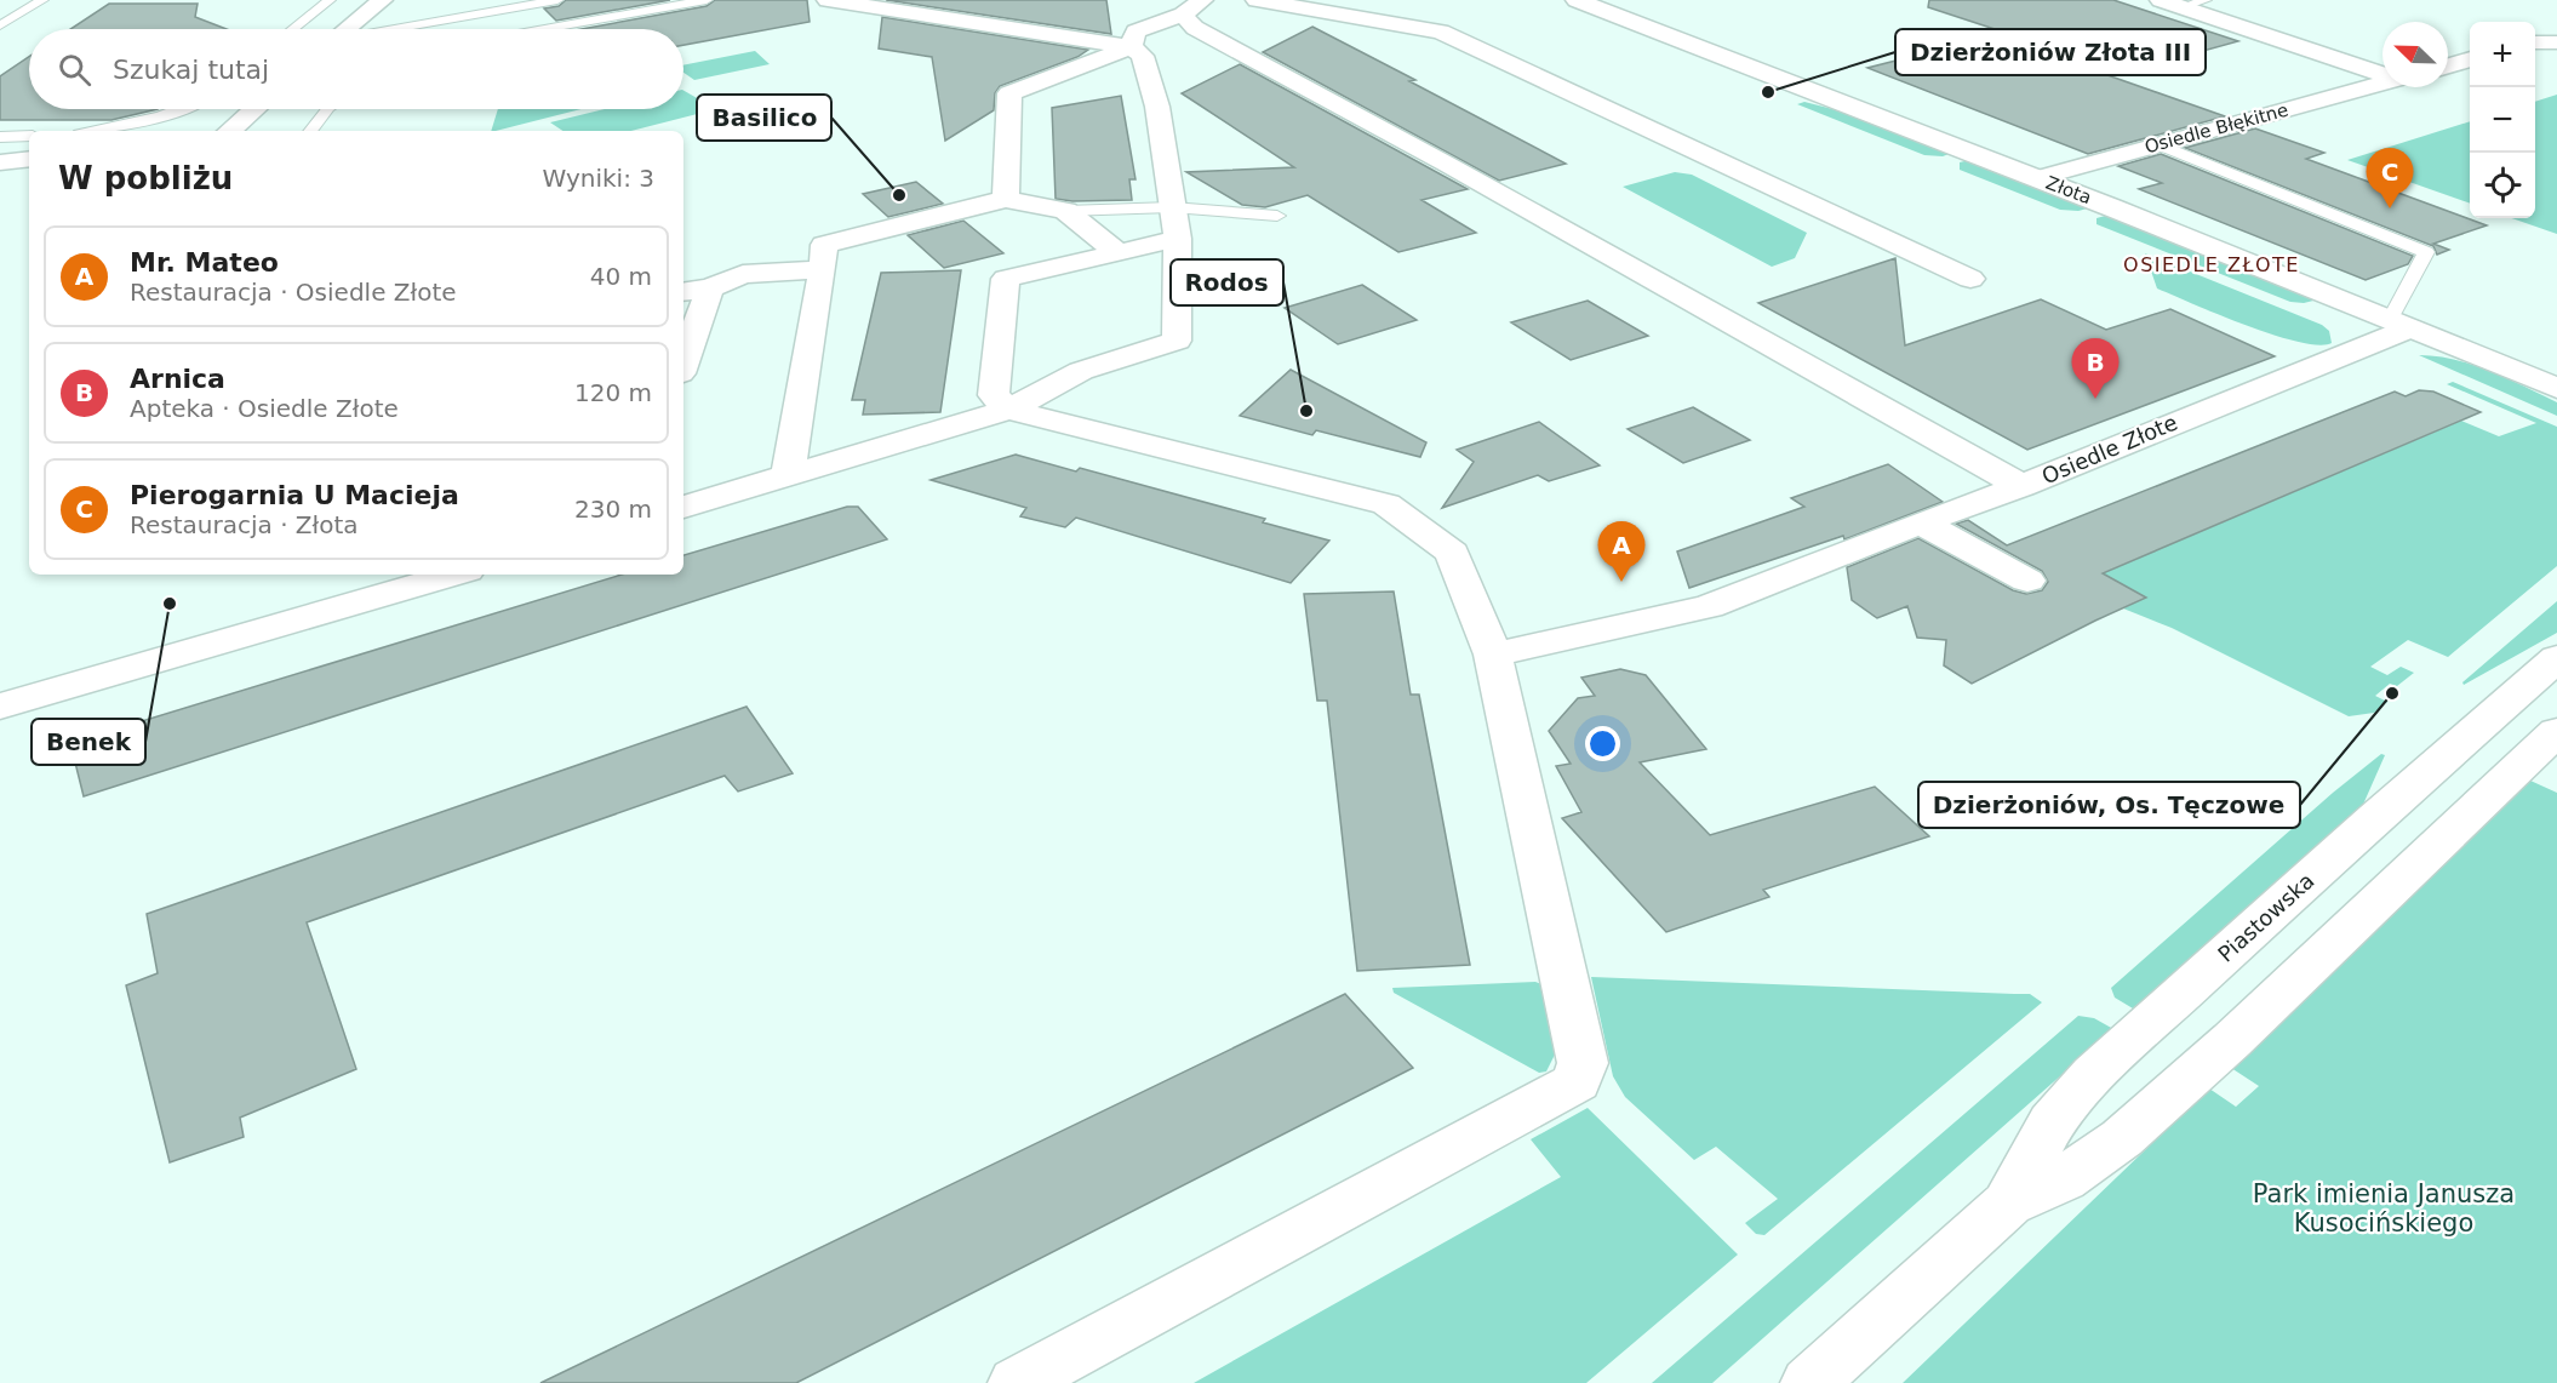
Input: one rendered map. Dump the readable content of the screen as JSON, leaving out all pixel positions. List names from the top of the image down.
{
  "streets": {
    "street": [
      "Osiedle Błękitne",
      "Złota",
      "Osiedle Złote",
      "Piastowska"
    ]
  },
  "crossings": [
    ["Osiedle Błękitne", "Złota"],
    ["Złota", "Osiedle Złote"]
  ],
  "districts": ["OSIEDLE ZŁOTE"],
  "parks": ["Park imienia Janusza Kusocińskiego"],
  "places": [
    "Dzierżoniów Złota III",
    "Basilico",
    "Rodos",
    "Benek",
    "Dzierżoniów, Os. Tęczowe"
  ],
  "north": "top left",
  "page": {
    "map_buttons": ["+", "−"],
    "search": "Szukaj tutaj",
    "heading": ["W pobliżu", "Wyniki: 3"],
    "pins": ["C", "B", "A"],
    "list": [
      {
        "mark": "A",
        "name": "Mr. Mateo",
        "note": "Restauracja · Osiedle Złote",
        "value": "40 m"
      },
      {
        "mark": "B",
        "name": "Arnica",
        "note": "Apteka · Osiedle Złote",
        "value": "120 m"
      },
      {
        "mark": "C",
        "name": "Pierogarnia U Macieja",
        "note": "Restauracja · Złota",
        "value": "230 m"
      }
    ]
  }
}
